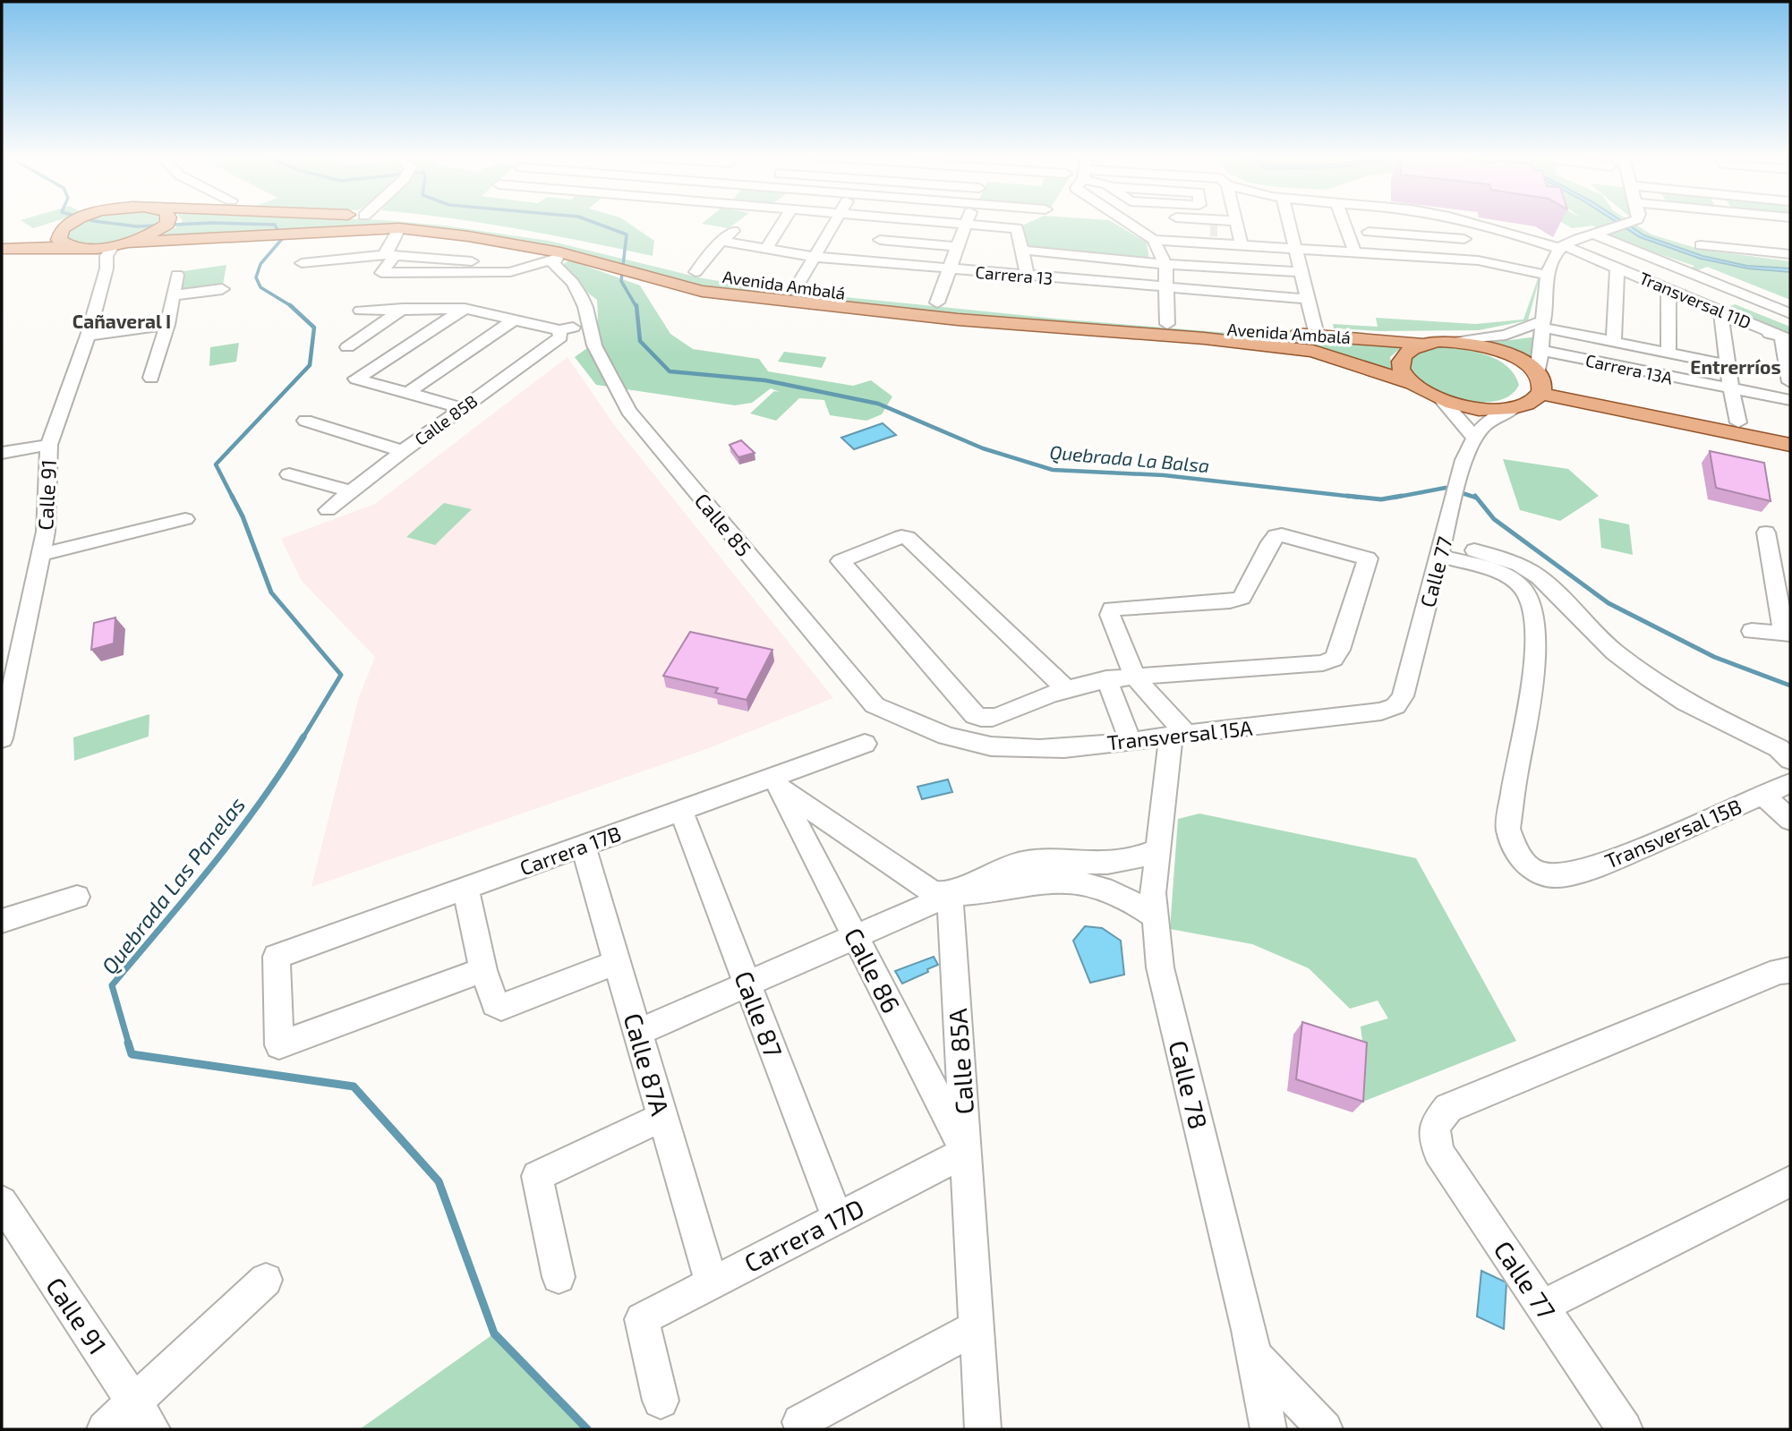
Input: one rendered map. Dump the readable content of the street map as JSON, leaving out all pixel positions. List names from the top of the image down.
{
  "streets": {
    "main road": ["Avenida Ambalá"],
    "street": [
      "Carrera 13",
      "Transversal 11D",
      "Carrera 13A",
      "Calle 85B",
      "Calle 91",
      "Calle 85",
      "Calle 77",
      "Transversal 15A",
      "Transversal 15B",
      "Carrera 17B",
      "Calle 86",
      "Calle 87",
      "Calle 85A",
      "Calle 87A",
      "Calle 78",
      "Carrera 17D"
    ]
  },
  "crossings": [
    ["Avenida Ambalá", "Calle 85"],
    ["Avenida Ambalá", "Calle 77"],
    ["Calle 85", "Transversal 15A"],
    ["Calle 77", "Transversal 15A"],
    ["Calle 77", "Transversal 15B"],
    ["Transversal 15A", "Calle 78"],
    ["Carrera 17B", "Calle 86"],
    ["Carrera 17B", "Calle 87"],
    ["Carrera 17B", "Calle 87A"],
    ["Calle 86", "Calle 85A"],
    ["Calle 86", "Carrera 17D"],
    ["Calle 87", "Carrera 17D"],
    ["Calle 85A", "Carrera 17D"],
    ["Calle 87A", "Carrera 17D"]
  ],
  "districts": ["Cañaveral I", "Entrerríos"],
  "water": ["Quebrada La Balsa", "Quebrada Las Panelas"]
}
